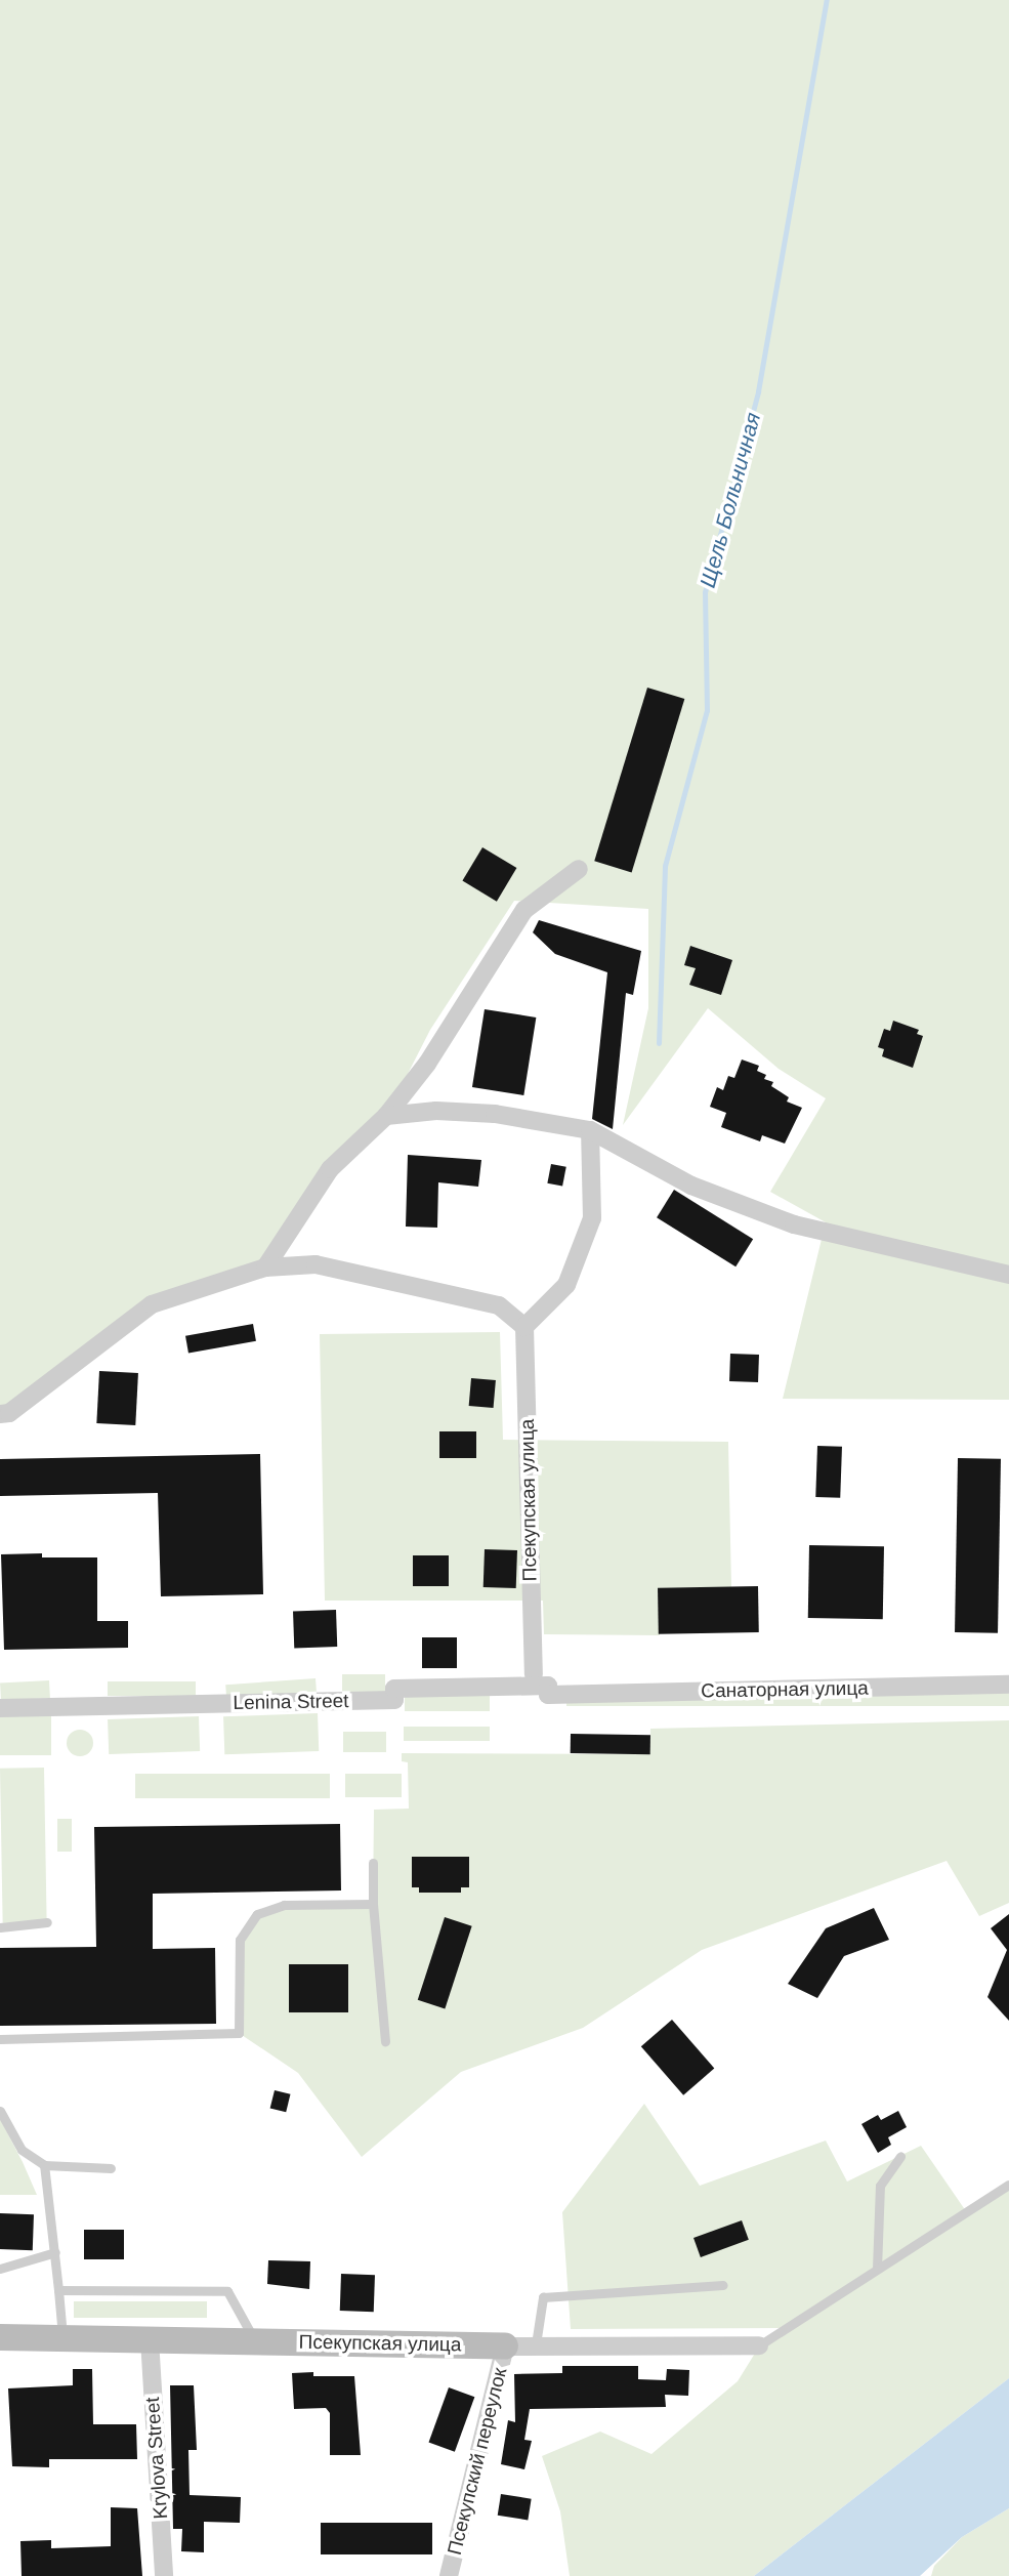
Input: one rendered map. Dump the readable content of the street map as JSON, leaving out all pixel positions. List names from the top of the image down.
{
  "streets": {
    "street": [
      "Псекупская улица",
      "Санаторная улица",
      "Lenina Street",
      "Krylova Street",
      "Псекупский переулок"
    ]
  },
  "crossings": [
    ["Псекупская улица", "Krylova Street"],
    ["Псекупская улица", "Псекупский переулок"],
    ["Санаторная улица", "Lenina Street"]
  ],
  "water": ["Щель Больничная"]
}
